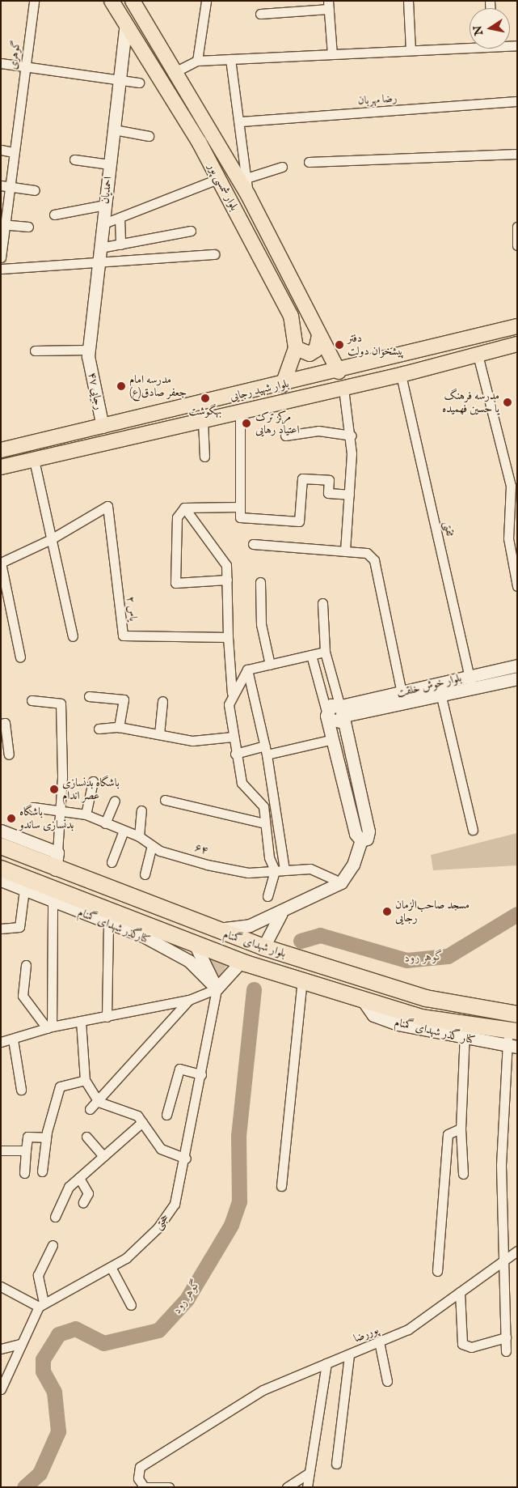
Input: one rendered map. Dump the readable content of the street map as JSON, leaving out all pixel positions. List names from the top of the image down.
{
  "streets": {
    "highway": ["بلوار شهدای گمنام"],
    "main road": ["بلوار شمسی پور", "بلوار شهید رجایی"],
    "street": [
      "گوهری",
      "رضا مهربان",
      "احمدیان",
      "رجایی ۴۷",
      "ثقتی",
      "یاس ۲",
      "بلوار خوش خلقت",
      "۶۴",
      "کنارگذر شهدای گمنام",
      "حجتی",
      "پوررضا"
    ]
  },
  "crossings": [
    ["بلوار شمسی پور", "احمدیان"],
    ["بلوار شمسی پور", "بلوار شهید رجایی"],
    ["احمدیان", "رجایی ۴۷"],
    ["بلوار شهید رجایی", "رجایی ۴۷"],
    ["بلوار شهید رجایی", "ثقتی"],
    ["ثقتی", "بلوار خوش خلقت"],
    ["کنارگذر شهدای گمنام", "بلوار شهدای گمنام"],
    ["کنارگذر شهدای گمنام", "حجتی"]
  ],
  "water": ["گوهر رود"],
  "places": [
    "دفتر پیشخوان دولت",
    "مدرسه امام جعفر صادق(ع)",
    "بهگوشت",
    "مدرسه فرهنگ یا حسین فهمیده",
    "مرکز ترک اعتیاد رهایی",
    "باشگاه بدنسازی عصر اندام",
    "باشگاه بدنسازی ساندو",
    "مسجد صاحب‌الزمان رجایی"
  ],
  "north": "left"
}
